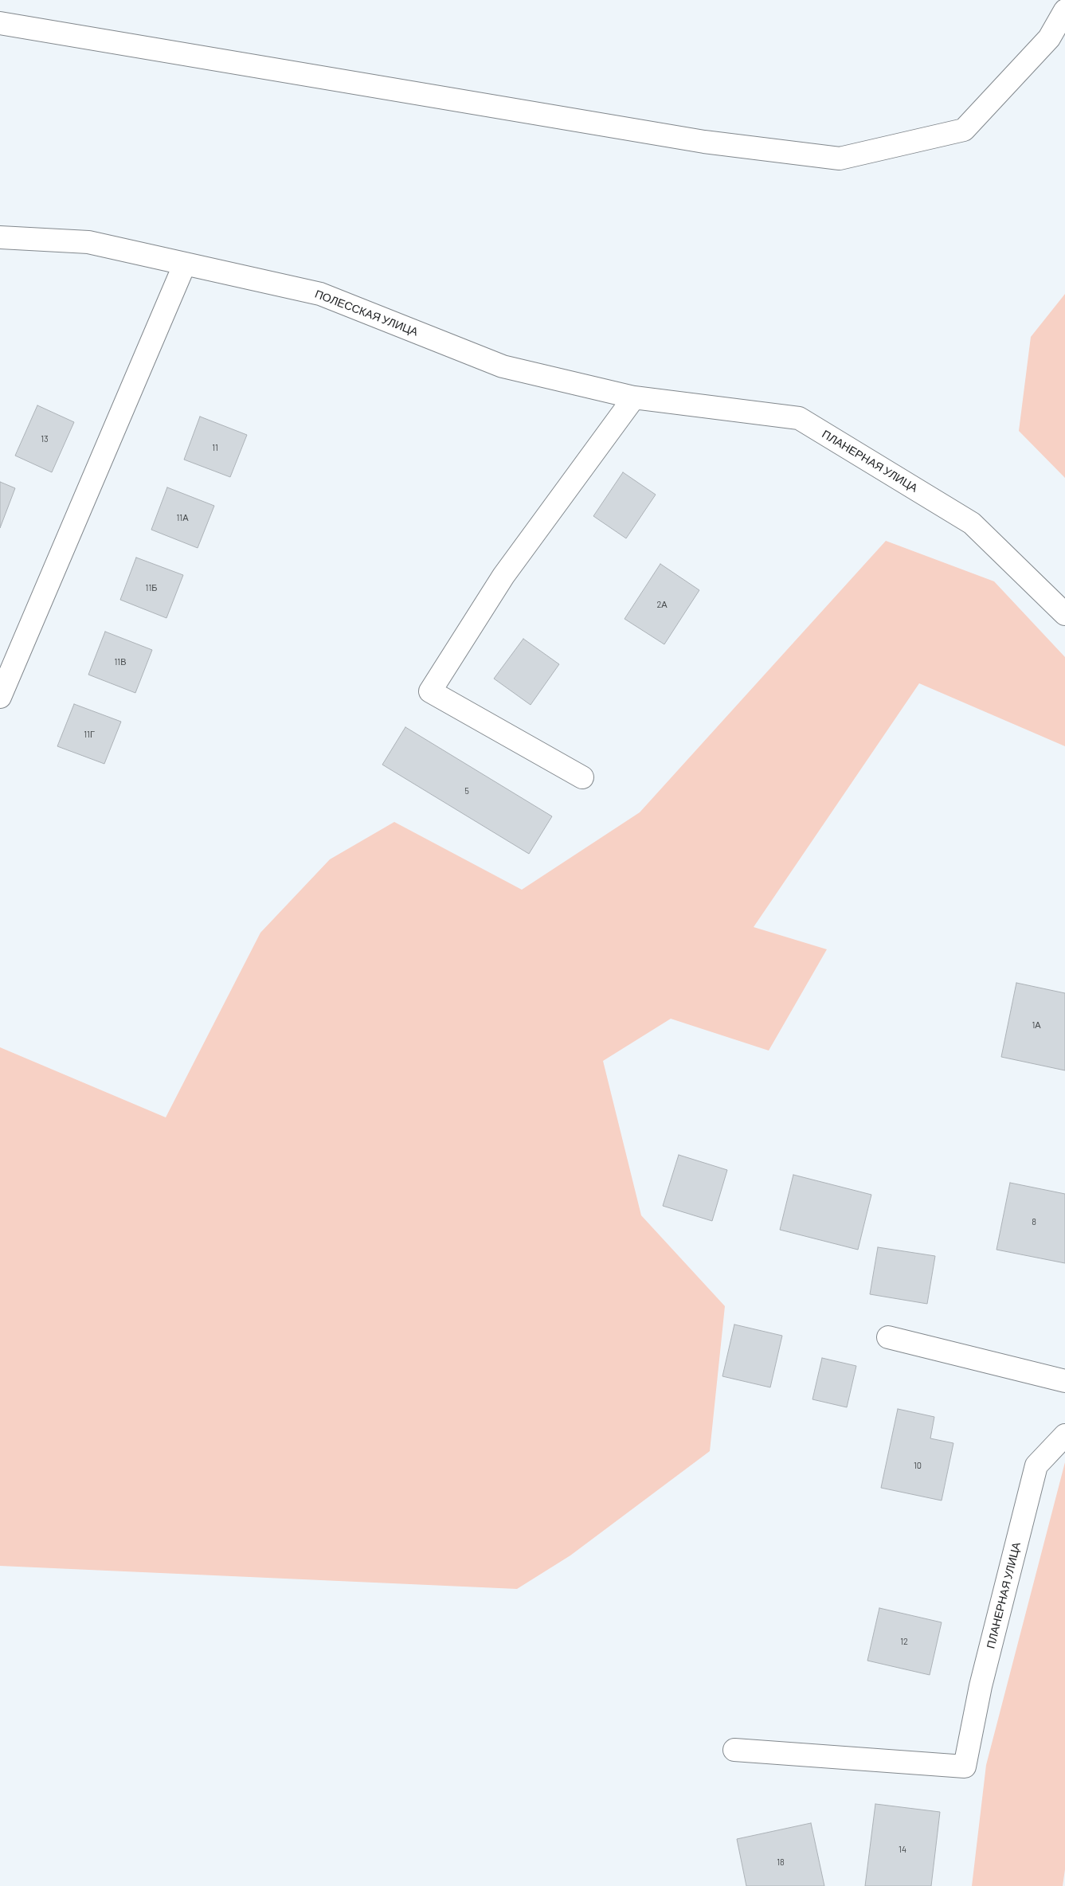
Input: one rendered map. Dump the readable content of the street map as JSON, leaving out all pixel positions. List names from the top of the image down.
{
  "streets": {
    "street": ["ПОЛЕССКАЯ УЛИЦА", "ПЛАНЕРНАЯ УЛИЦА"]
  },
  "crossings": [
    ["ПОЛЕССКАЯ УЛИЦА", "ПЛАНЕРНАЯ УЛИЦА"]
  ],
  "house_numbers": [
    "13",
    "11",
    "11А",
    "11Б",
    "2А",
    "11В",
    "11Г",
    "5",
    "1А",
    "8",
    "10",
    "12",
    "14",
    "18"
  ]
}
